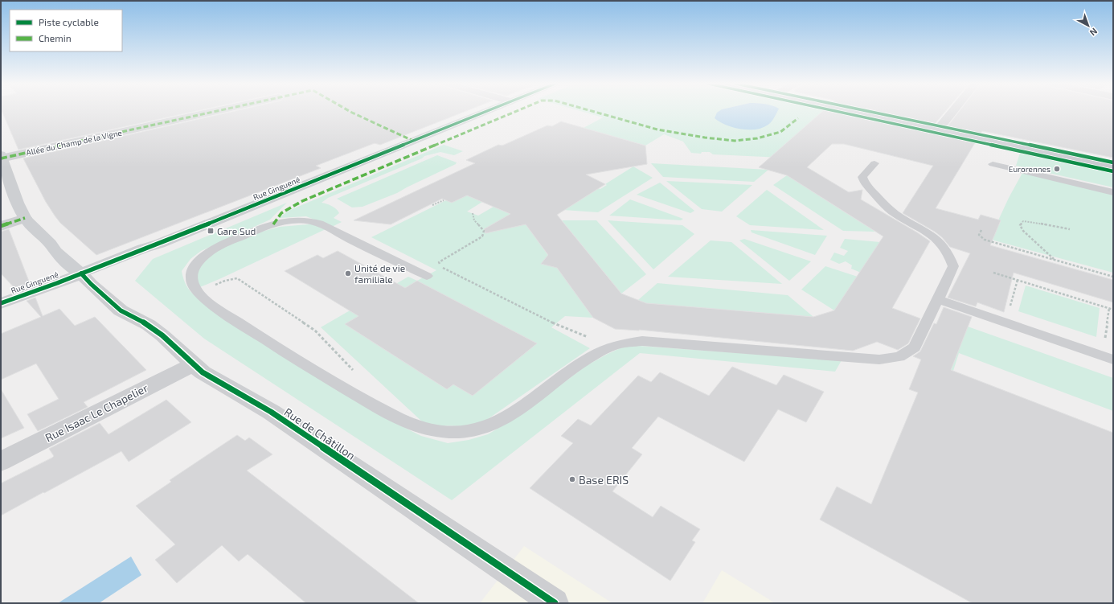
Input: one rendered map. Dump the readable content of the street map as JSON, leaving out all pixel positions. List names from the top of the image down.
{
  "streets": {
    "street": [
      "Allée du Champ de la Vigne",
      "Rue Ginguené",
      "Rue Isaac Le Chapelier",
      "Rue de Châtillon"
    ]
  },
  "crossings": [
    ["Allée du Champ de la Vigne", "Rue de Châtillon"],
    ["Rue Ginguené", "Rue de Châtillon"],
    ["Rue Isaac Le Chapelier", "Rue de Châtillon"]
  ],
  "places": {
    "other": ["Eurorennes", "Unité de vie familiale", "Base ERIS"],
    "transit": ["Gare Sud"]
  },
  "legend": ["Piste cyclable", "Chemin"],
  "north": "bottom right"
}
